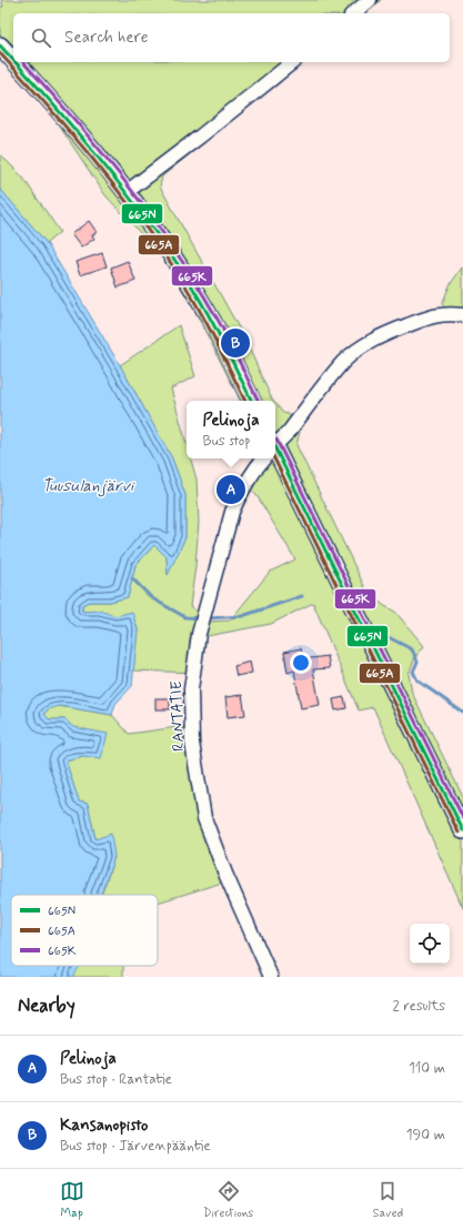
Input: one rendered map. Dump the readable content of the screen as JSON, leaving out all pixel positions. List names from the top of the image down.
{
  "streets": {
    "street": ["RANTATIE"]
  },
  "water": ["Tuusulanjärvi"],
  "lines": ["transit line 665N", "transit line 665A", "transit line 665K"],
  "legend": ["665N", "665A", "665K"],
  "page": {
    "search": "Search here",
    "pins": ["B", "A"],
    "popup": ["Pelinoja", "Bus stop"],
    "heading": ["Nearby", "2 results"],
    "list": [
      {
        "mark": "A",
        "name": "Pelinoja",
        "note": "Bus stop · Rantatie",
        "value": "110 m"
      },
      {
        "mark": "B",
        "name": "Kansanopisto",
        "note": "Bus stop · Järvenpääntie",
        "value": "190 m"
      }
    ],
    "nav": ["Map", "Directions", "Saved"]
  }
}
